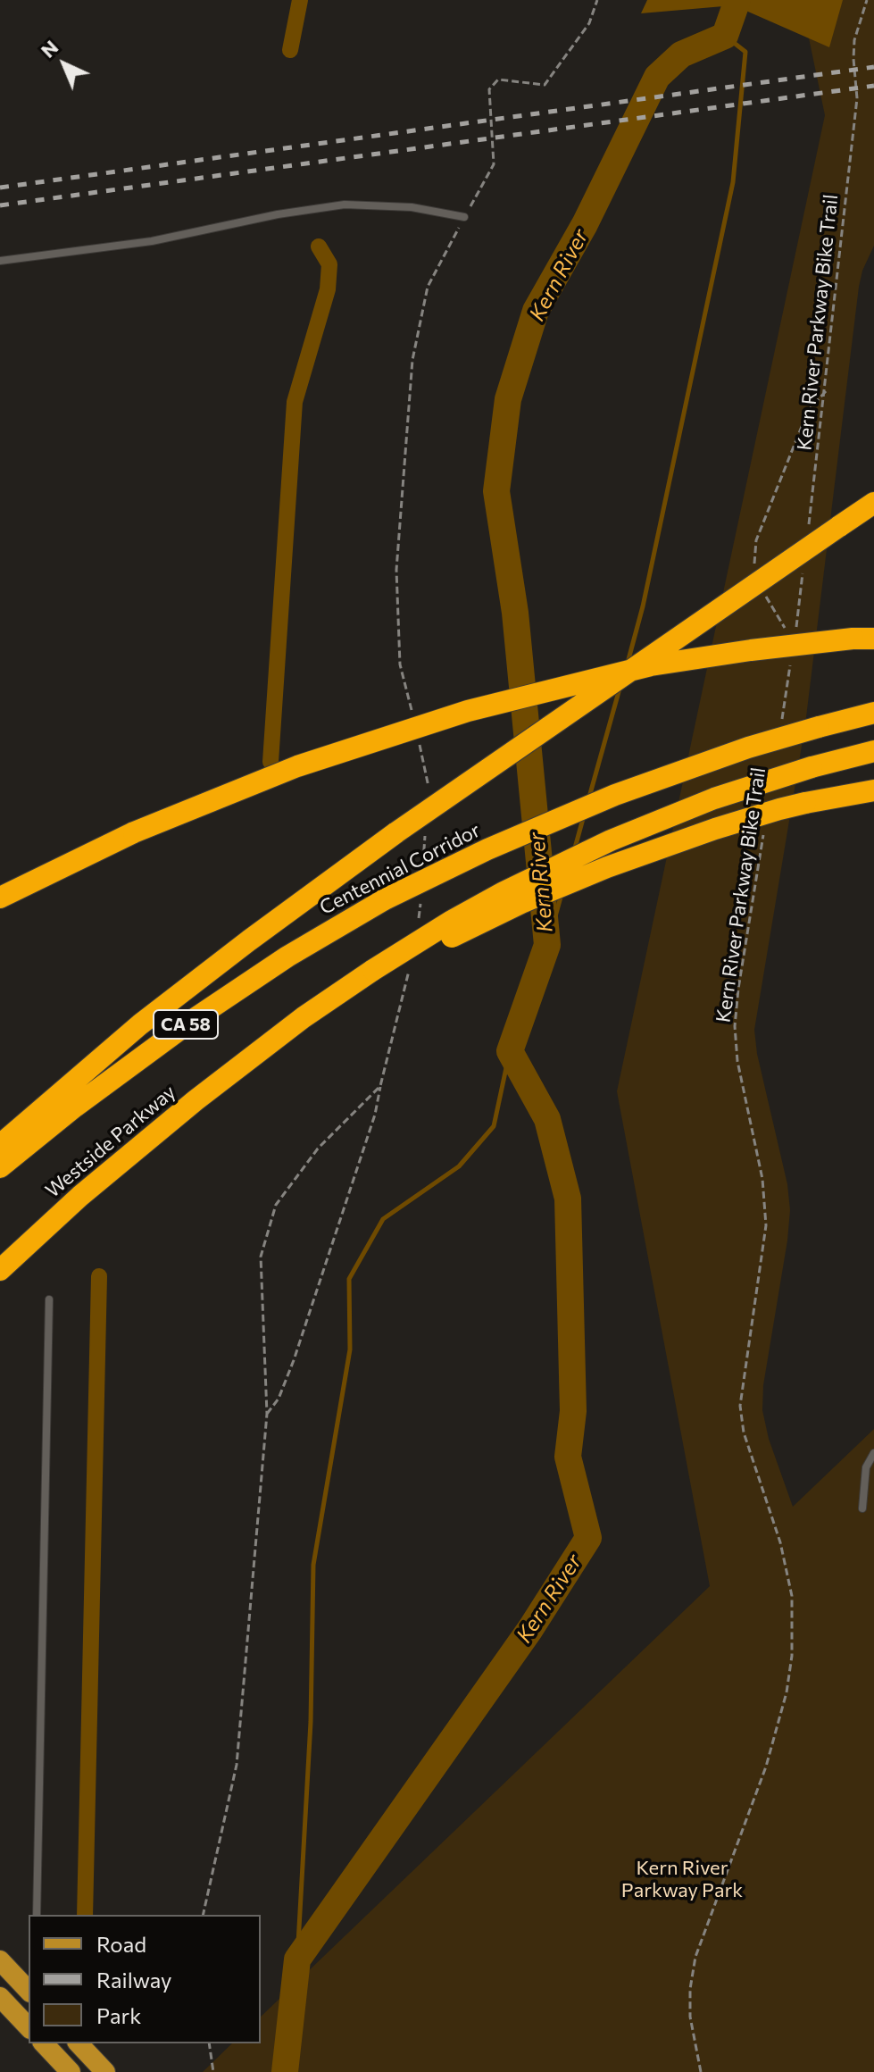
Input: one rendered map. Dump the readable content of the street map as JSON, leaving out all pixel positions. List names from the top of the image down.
{
  "streets": {
    "highway": ["Centennial Corridor", "CA 58", "Westside Parkway"],
    "path": ["Kern River Parkway Bike Trail"]
  },
  "water": ["Kern River"],
  "parks": ["Kern River Parkway Park"],
  "legend": ["Road", "Railway", "Park"],
  "north": "top left"
}
